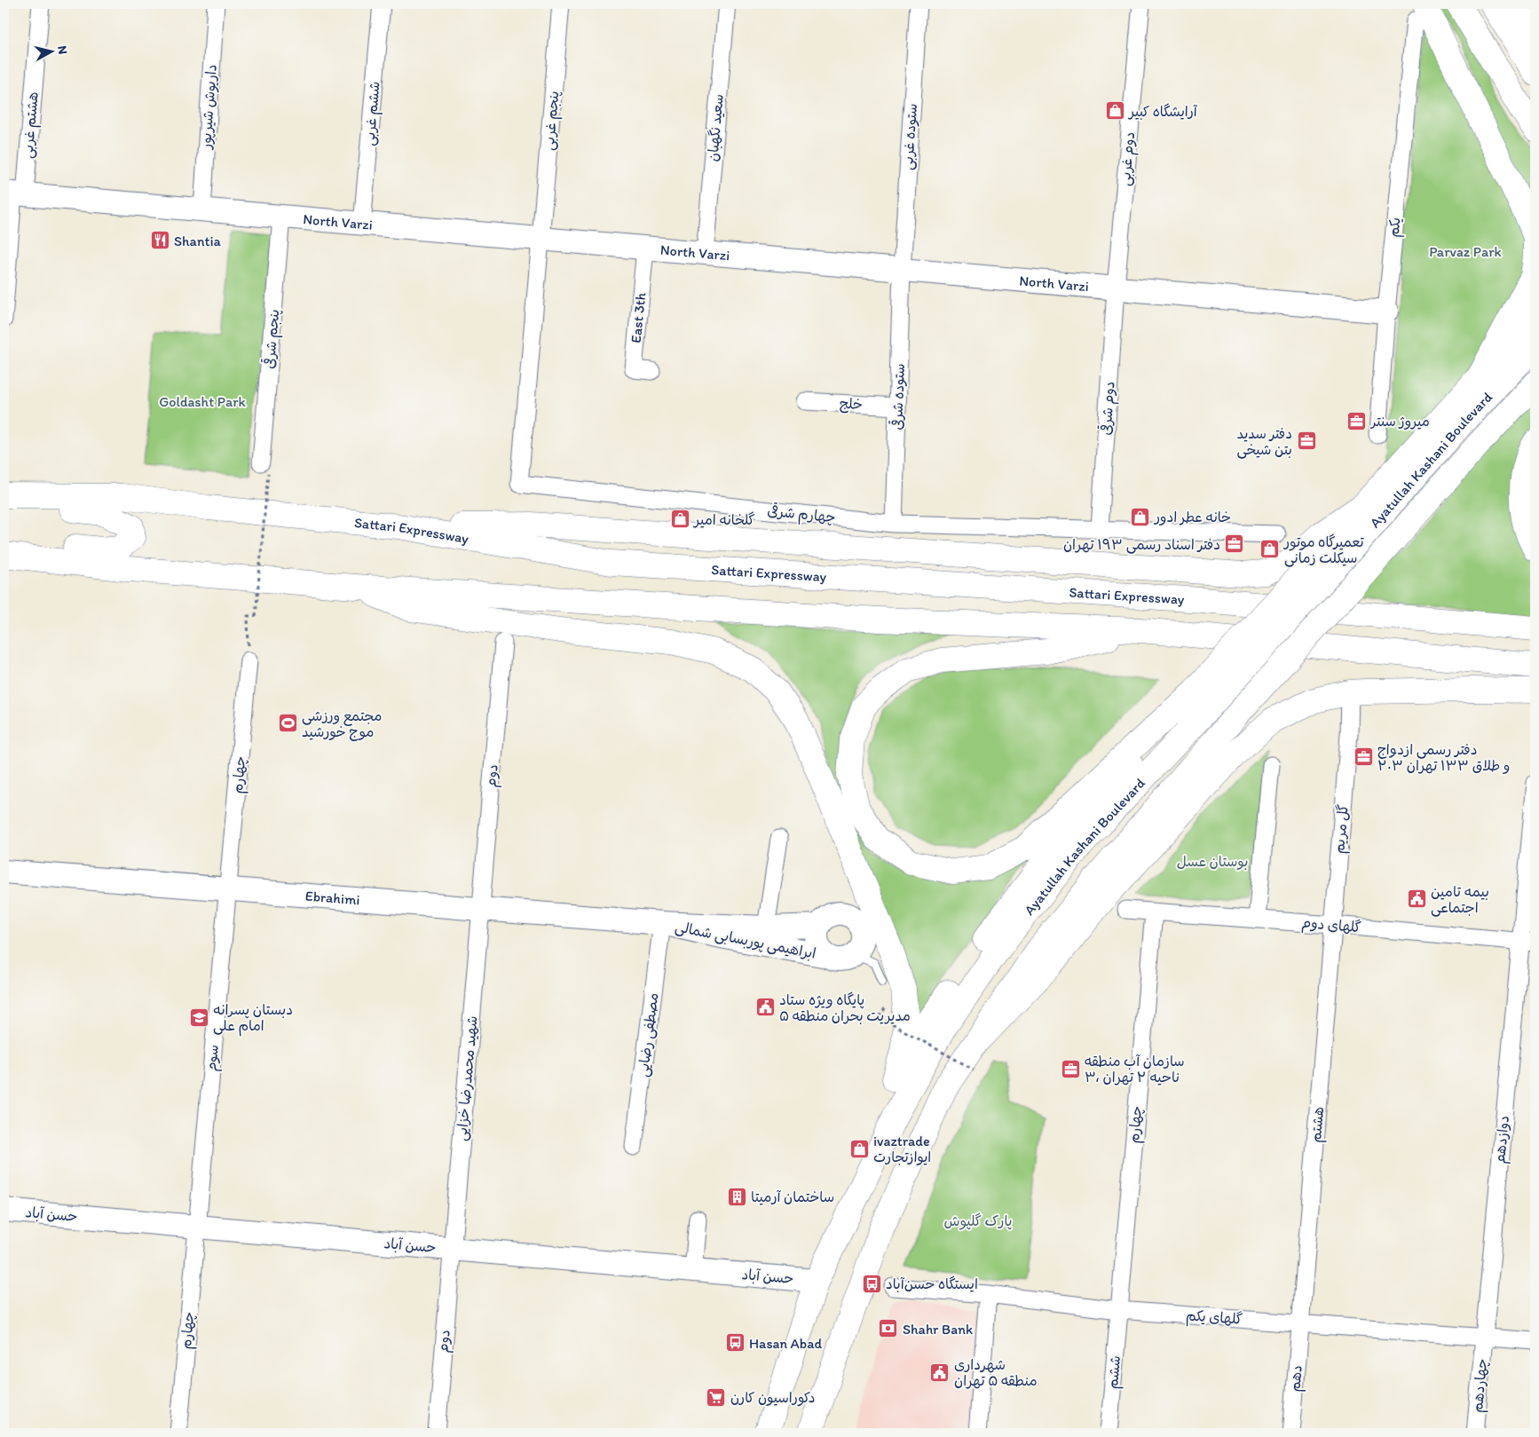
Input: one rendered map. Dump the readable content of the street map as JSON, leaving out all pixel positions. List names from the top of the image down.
{
  "streets": {
    "main road": ["Ayatullah Kashani Boulevard", "Sattari Expressway"],
    "street": [
      "داریوش شیرپور",
      "ششم غربی",
      "پنجم غربی",
      "هشتم غربی",
      "سعید نگهبان",
      "ستوده غربی",
      "دوم غربی",
      "North Varzi",
      "یکم",
      "East 3th",
      "پنجم شرقی",
      "ستوده شرقی",
      "خلج",
      "دوم شرقی",
      "چهارم شرقی",
      "چهارم",
      "دوم",
      "گل مریم",
      "Ebrahimi",
      "گلهای دوم",
      "ابراهیمی پوربسابی شمالی",
      "مصطفی رضایی",
      "سوم",
      "شهید محمدرضا خزایی",
      "هشتم",
      "دوازدهم",
      "حسن آباد",
      "گلهای یکم",
      "ششم",
      "دهم",
      "چهاردهم"
    ]
  },
  "crossings": [
    ["داریوش شیرپور", "North Varzi"],
    ["ششم غربی", "North Varzi"],
    ["پنجم غربی", "North Varzi"],
    ["پنجم غربی", "چهارم شرقی"],
    ["هشتم غربی", "North Varzi"],
    ["سعید نگهبان", "North Varzi"],
    ["ستوده غربی", "North Varzi"],
    ["ستوده غربی", "ستوده شرقی"],
    ["دوم غربی", "North Varzi"],
    ["دوم غربی", "دوم شرقی"],
    ["North Varzi", "یکم"],
    ["North Varzi", "East 3th"],
    ["North Varzi", "پنجم شرقی"],
    ["North Varzi", "ستوده شرقی"],
    ["North Varzi", "دوم شرقی"],
    ["North Varzi", "چهارم شرقی"],
    ["ستوده شرقی", "خلج"],
    ["ستوده شرقی", "چهارم شرقی"],
    ["دوم شرقی", "چهارم شرقی"],
    ["Ayatullah Kashani Boulevard", "حسن آباد"],
    ["چهارم", "Ebrahimi"],
    ["چهارم", "گلهای دوم"],
    ["چهارم", "سوم"],
    ["چهارم", "حسن آباد"],
    ["چهارم", "گلهای یکم"],
    ["چهارم", "ششم"],
    ["دوم", "Ebrahimi"],
    ["دوم", "شهید محمدرضا خزایی"],
    ["دوم", "حسن آباد"],
    ["گل مریم", "گلهای دوم"],
    ["گل مریم", "هشتم"],
    ["Ebrahimi", "ابراهیمی پوربسابی شمالی"],
    ["Ebrahimi", "مصطفی رضایی"],
    ["Ebrahimi", "سوم"],
    ["Ebrahimi", "شهید محمدرضا خزایی"],
    ["گلهای دوم", "هشتم"],
    ["گلهای دوم", "دوازدهم"],
    ["ابراهیمی پوربسابی شمالی", "مصطفی رضایی"],
    ["سوم", "حسن آباد"],
    ["شهید محمدرضا خزایی", "حسن آباد"],
    ["هشتم", "گلهای یکم"],
    ["هشتم", "دهم"],
    ["دوازدهم", "گلهای یکم"],
    ["دوازدهم", "چهاردهم"],
    ["گلهای یکم", "ششم"],
    ["گلهای یکم", "دهم"],
    ["گلهای یکم", "چهاردهم"]
  ],
  "parks": [
    "Parvaz Park",
    "Goldasht Park",
    "بوستان عسل",
    "پارک گلپوش"
  ],
  "places": {
    "shop": [
      "آرایشگاه کبیر",
      "خانه عطر ادور",
      "گلخانه امیر",
      "تعمیرگاه موتور سیکلت زمانی",
      "ivaztrade ایوازتجارت"
    ],
    "restaurant": ["Shantia"],
    "office": [
      "میروژ سنتر",
      "دفتر سدید بتن شیخی",
      "دفتر اسناد رسمی ۱۹۳ تهران",
      "دفتر رسمی ازدواج ۲۰۳ و طلاق ۱۳۳ تهران",
      "سازمان آب منطقه ۳، ناحیه ۲ تهران"
    ],
    "sports": ["مجتمع ورزشی موج خورشید"],
    "public building": ["بیمه تامین اجتماعی", "پایگاه ویژه ستاد مدیریت بحران منطقه ۵", "شهرداری منطقه ۵ تهران"],
    "school or university": ["دبستان پسرانه امام علی"],
    "building": ["ساختمان آرمیتا"],
    "bus stop": ["ایستگاه حسن‌آباد", "Hasan Abad"],
    "bank": ["Shahr Bank"],
    "supermarket": ["دکوراسیون کارن"]
  },
  "north": "right"
}
